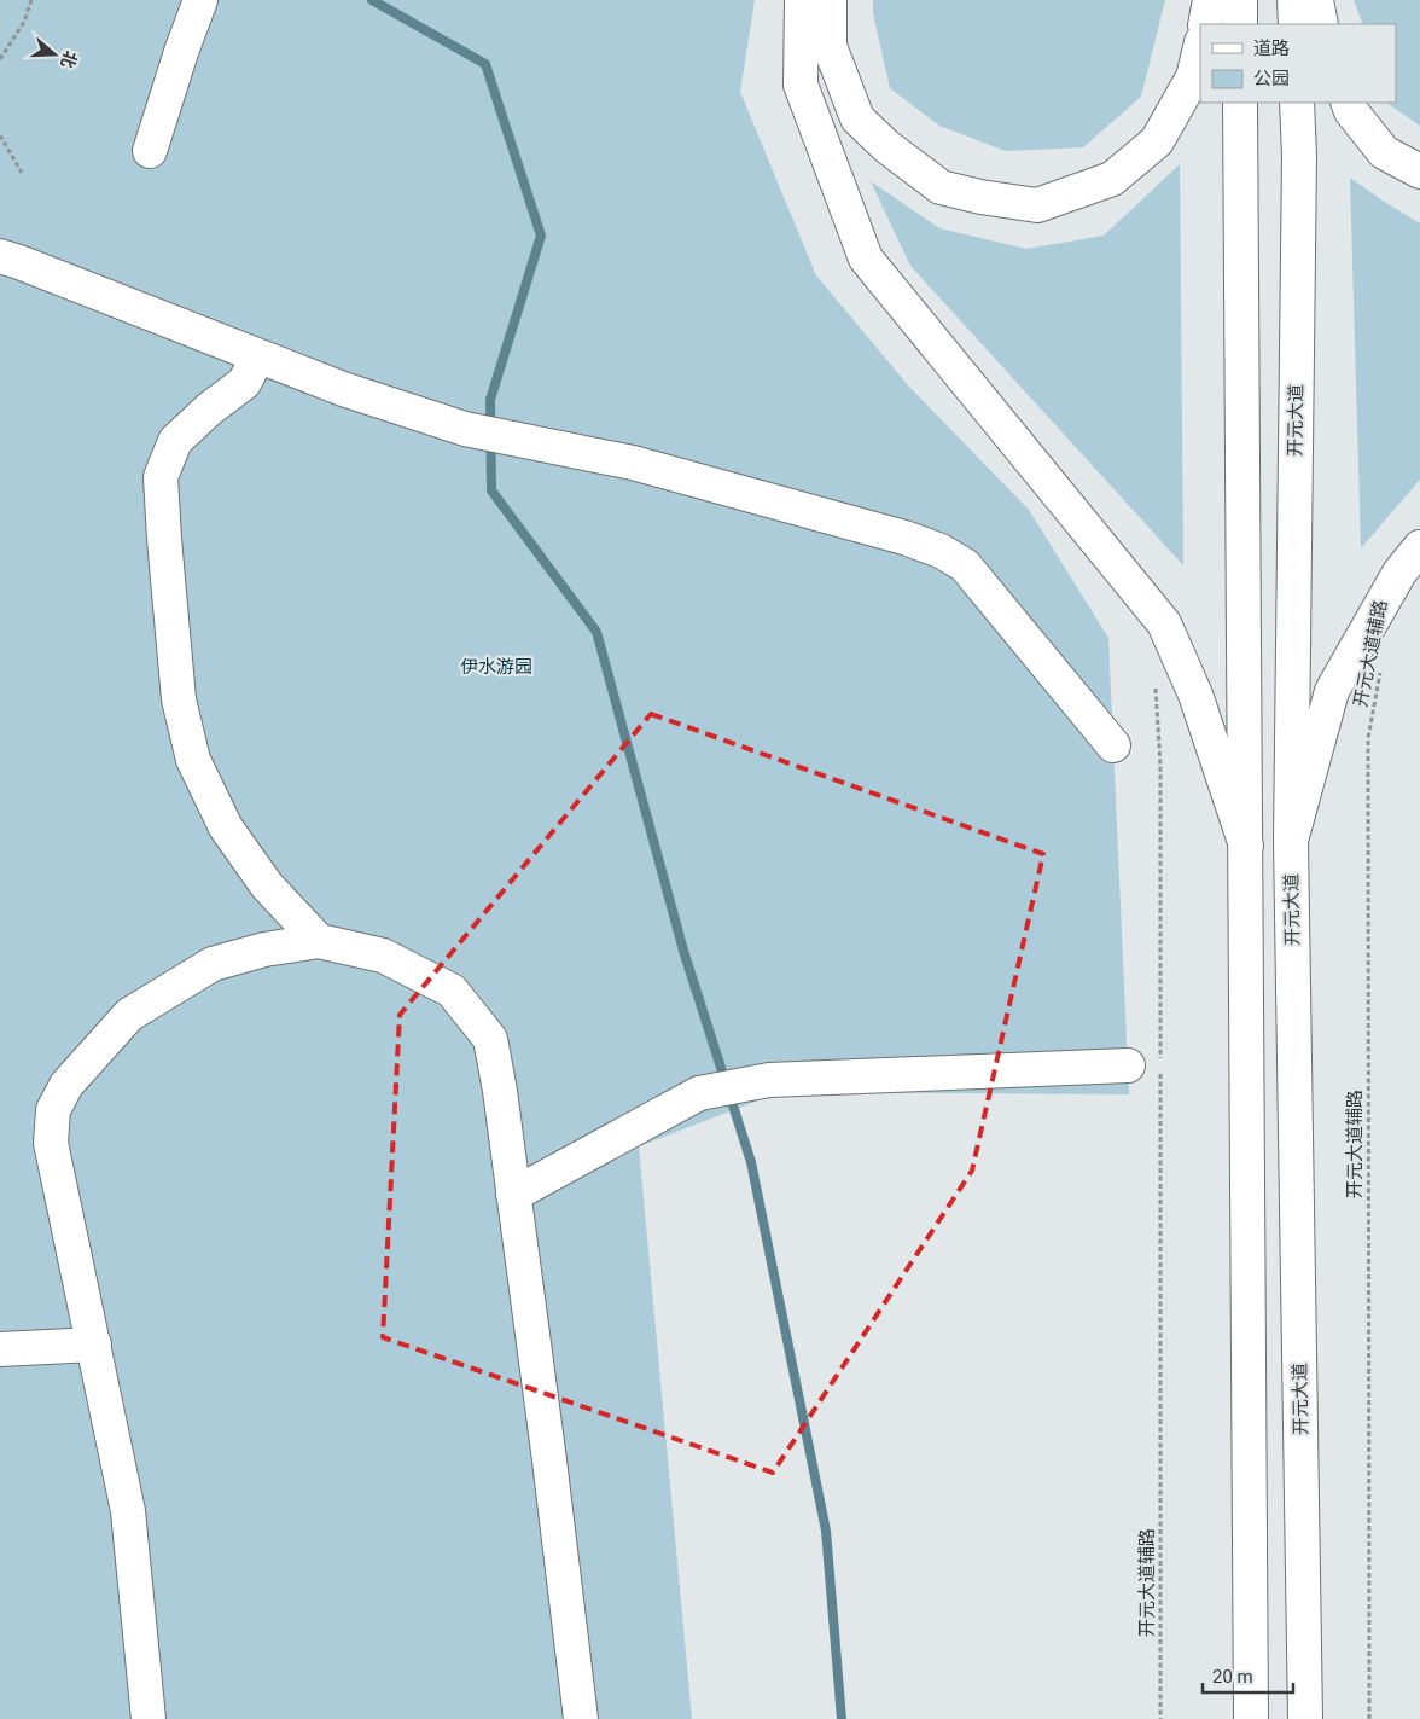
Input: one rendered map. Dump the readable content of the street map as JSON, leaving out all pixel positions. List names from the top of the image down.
{
  "streets": {
    "main road": ["开元大道"],
    "path": ["开元大道辅路"]
  },
  "parks": ["伊水游园"],
  "legend": ["道路", "公园"],
  "scale_bar": "20 m",
  "north": "right"
}
